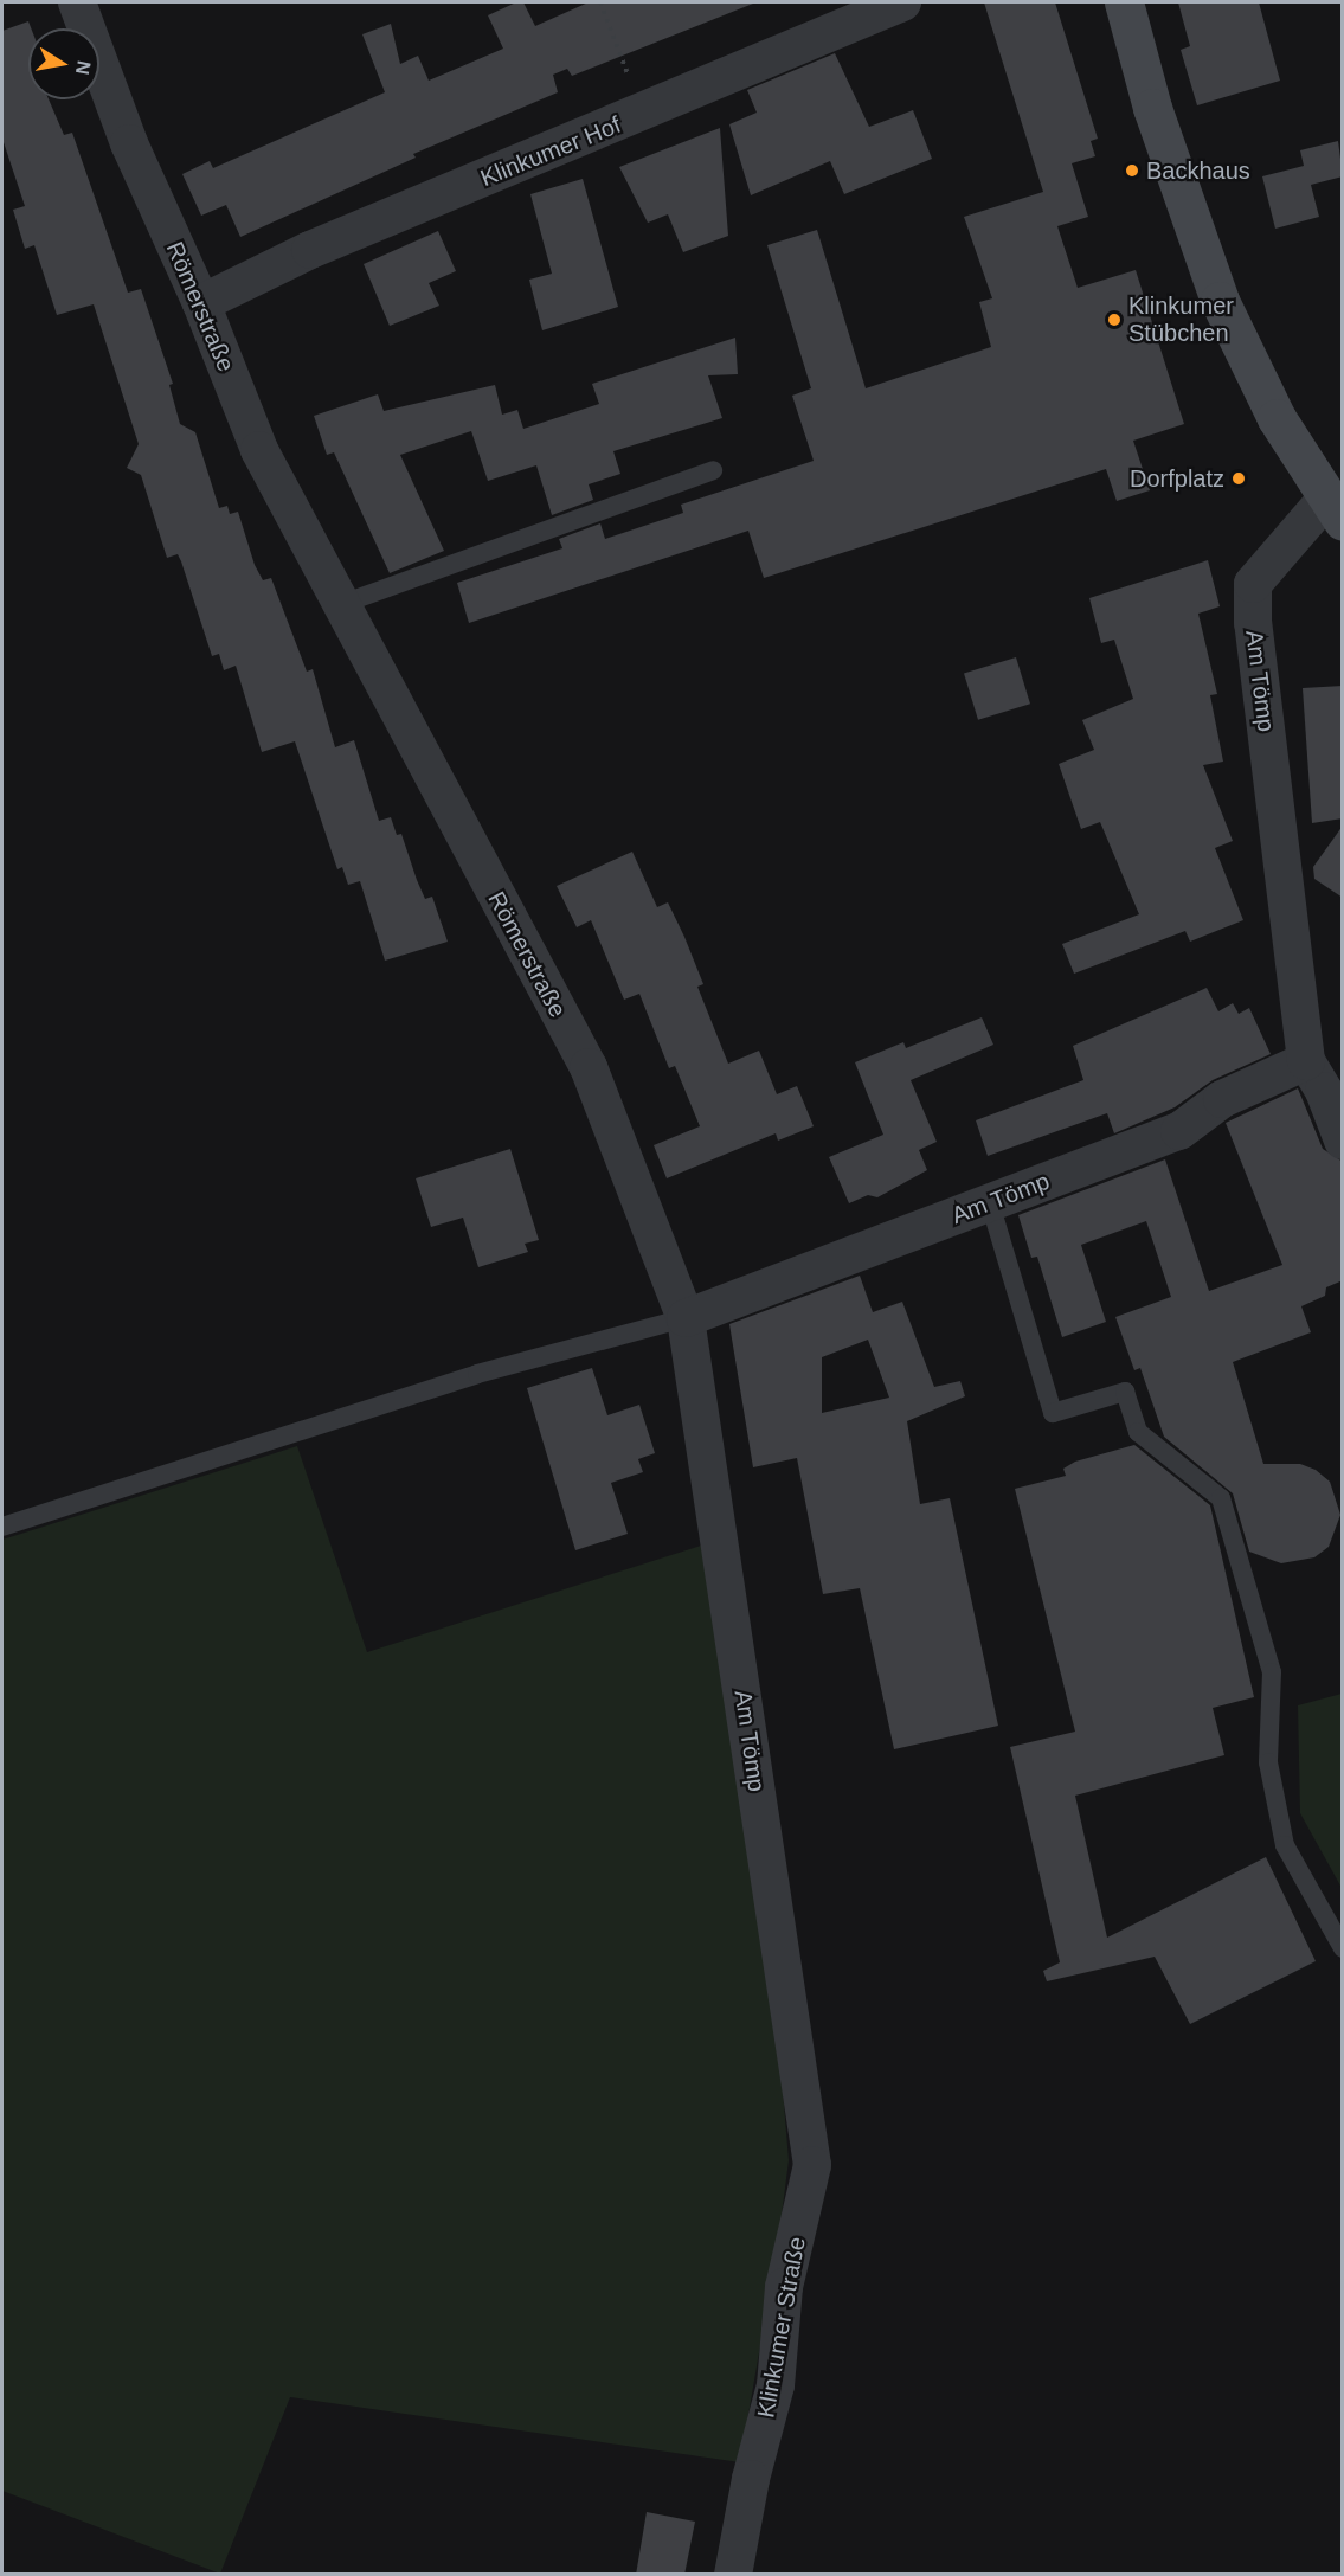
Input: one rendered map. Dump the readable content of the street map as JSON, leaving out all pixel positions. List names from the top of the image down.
{
  "streets": {
    "street": [
      "Klinkumer Hof",
      "Römerstraße",
      "Am Tömp",
      "Klinkumer Straße"
    ]
  },
  "crossings": [
    ["Klinkumer Hof", "Römerstraße"],
    ["Römerstraße", "Am Tömp"],
    ["Am Tömp", "Klinkumer Straße"]
  ],
  "places": ["Backhaus", "Klinkumer Stübchen", "Dorfplatz"],
  "north": "right"
}
